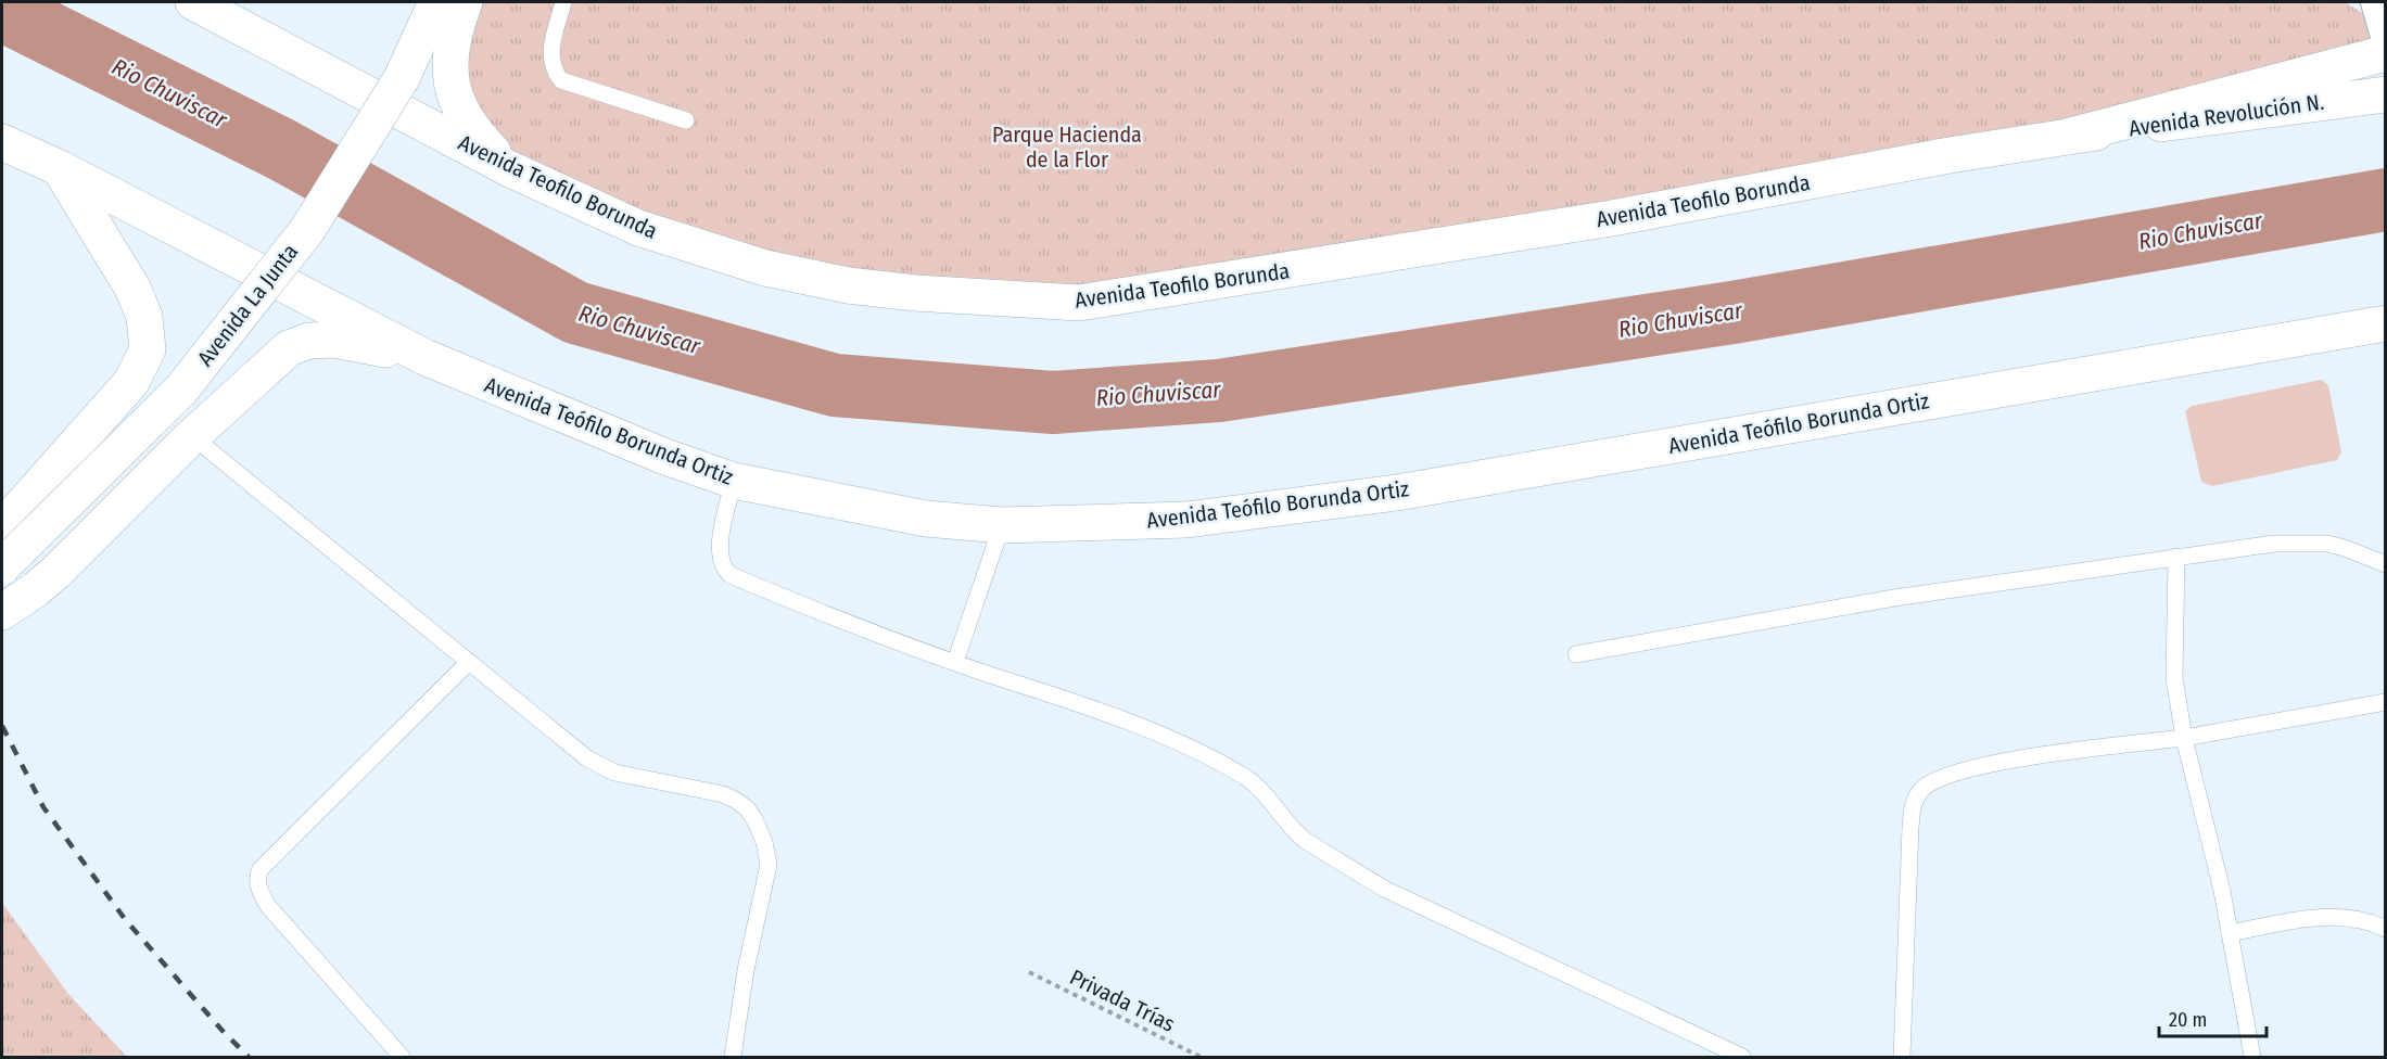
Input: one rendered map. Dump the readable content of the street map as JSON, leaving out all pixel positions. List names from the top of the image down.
{
  "streets": {
    "main road": [
      "Avenida Revolución N.",
      "Avenida Teofilo Borunda",
      "Avenida La Junta",
      "Avenida Teófilo Borunda Ortiz"
    ],
    "path": ["Privada Trías"]
  },
  "crossings": [
    ["Avenida Revolución N.", "Avenida Teofilo Borunda"]
  ],
  "water": ["Rio Chuviscar"],
  "parks": ["Parque Hacienda de la Flor"],
  "scale_bar": "20 m"
}
